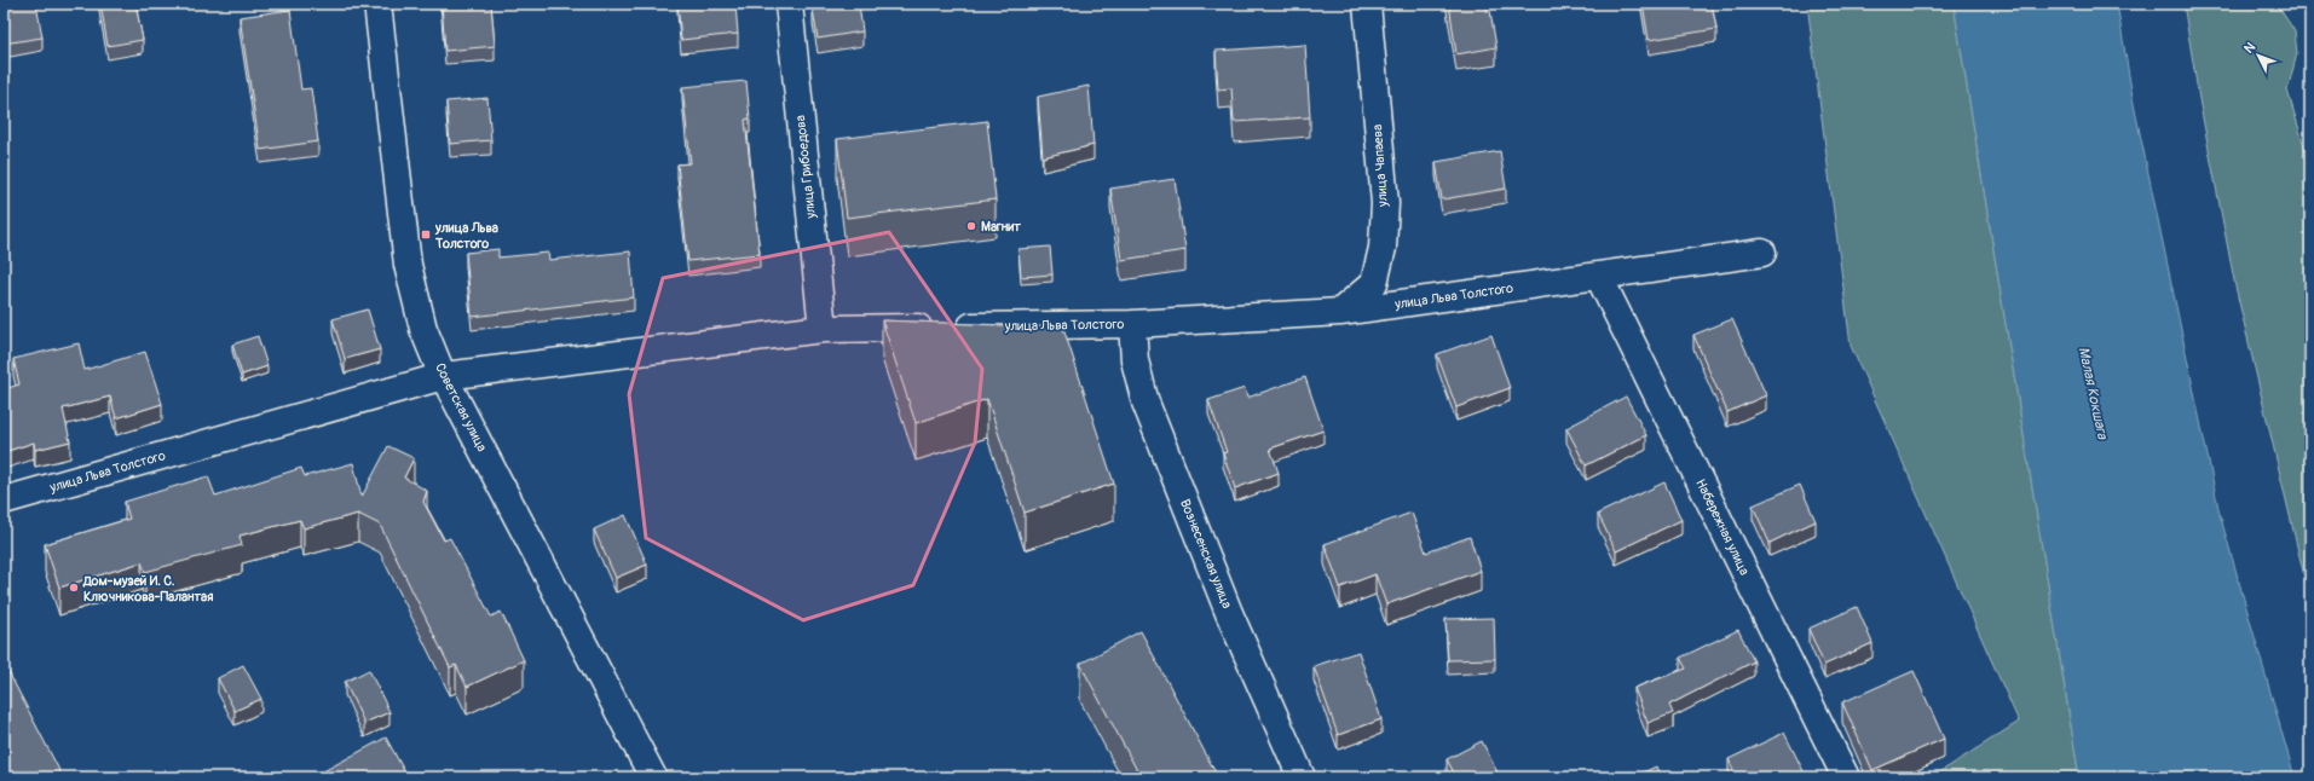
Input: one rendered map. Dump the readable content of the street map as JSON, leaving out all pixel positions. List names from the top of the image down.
{
  "streets": {
    "street": [
      "улица Чапаева",
      "улица Грибоедова",
      "улица Льва Толстого",
      "Советская улица",
      "Набережная улица",
      "Вознесенская улица"
    ]
  },
  "crossings": [
    ["улица Чапаева", "улица Льва Толстого"],
    ["улица Грибоедова", "улица Льва Толстого"],
    ["улица Льва Толстого", "Советская улица"],
    ["улица Льва Толстого", "Набережная улица"],
    ["улица Льва Толстого", "Вознесенская улица"]
  ],
  "water": ["Малая Кокшага"],
  "places": {
    "other": ["Магнит", "Дом-музей И. С. Ключникова-Палантая"],
    "transit": ["улица Льва Толстого"]
  },
  "north": "top left"
}
